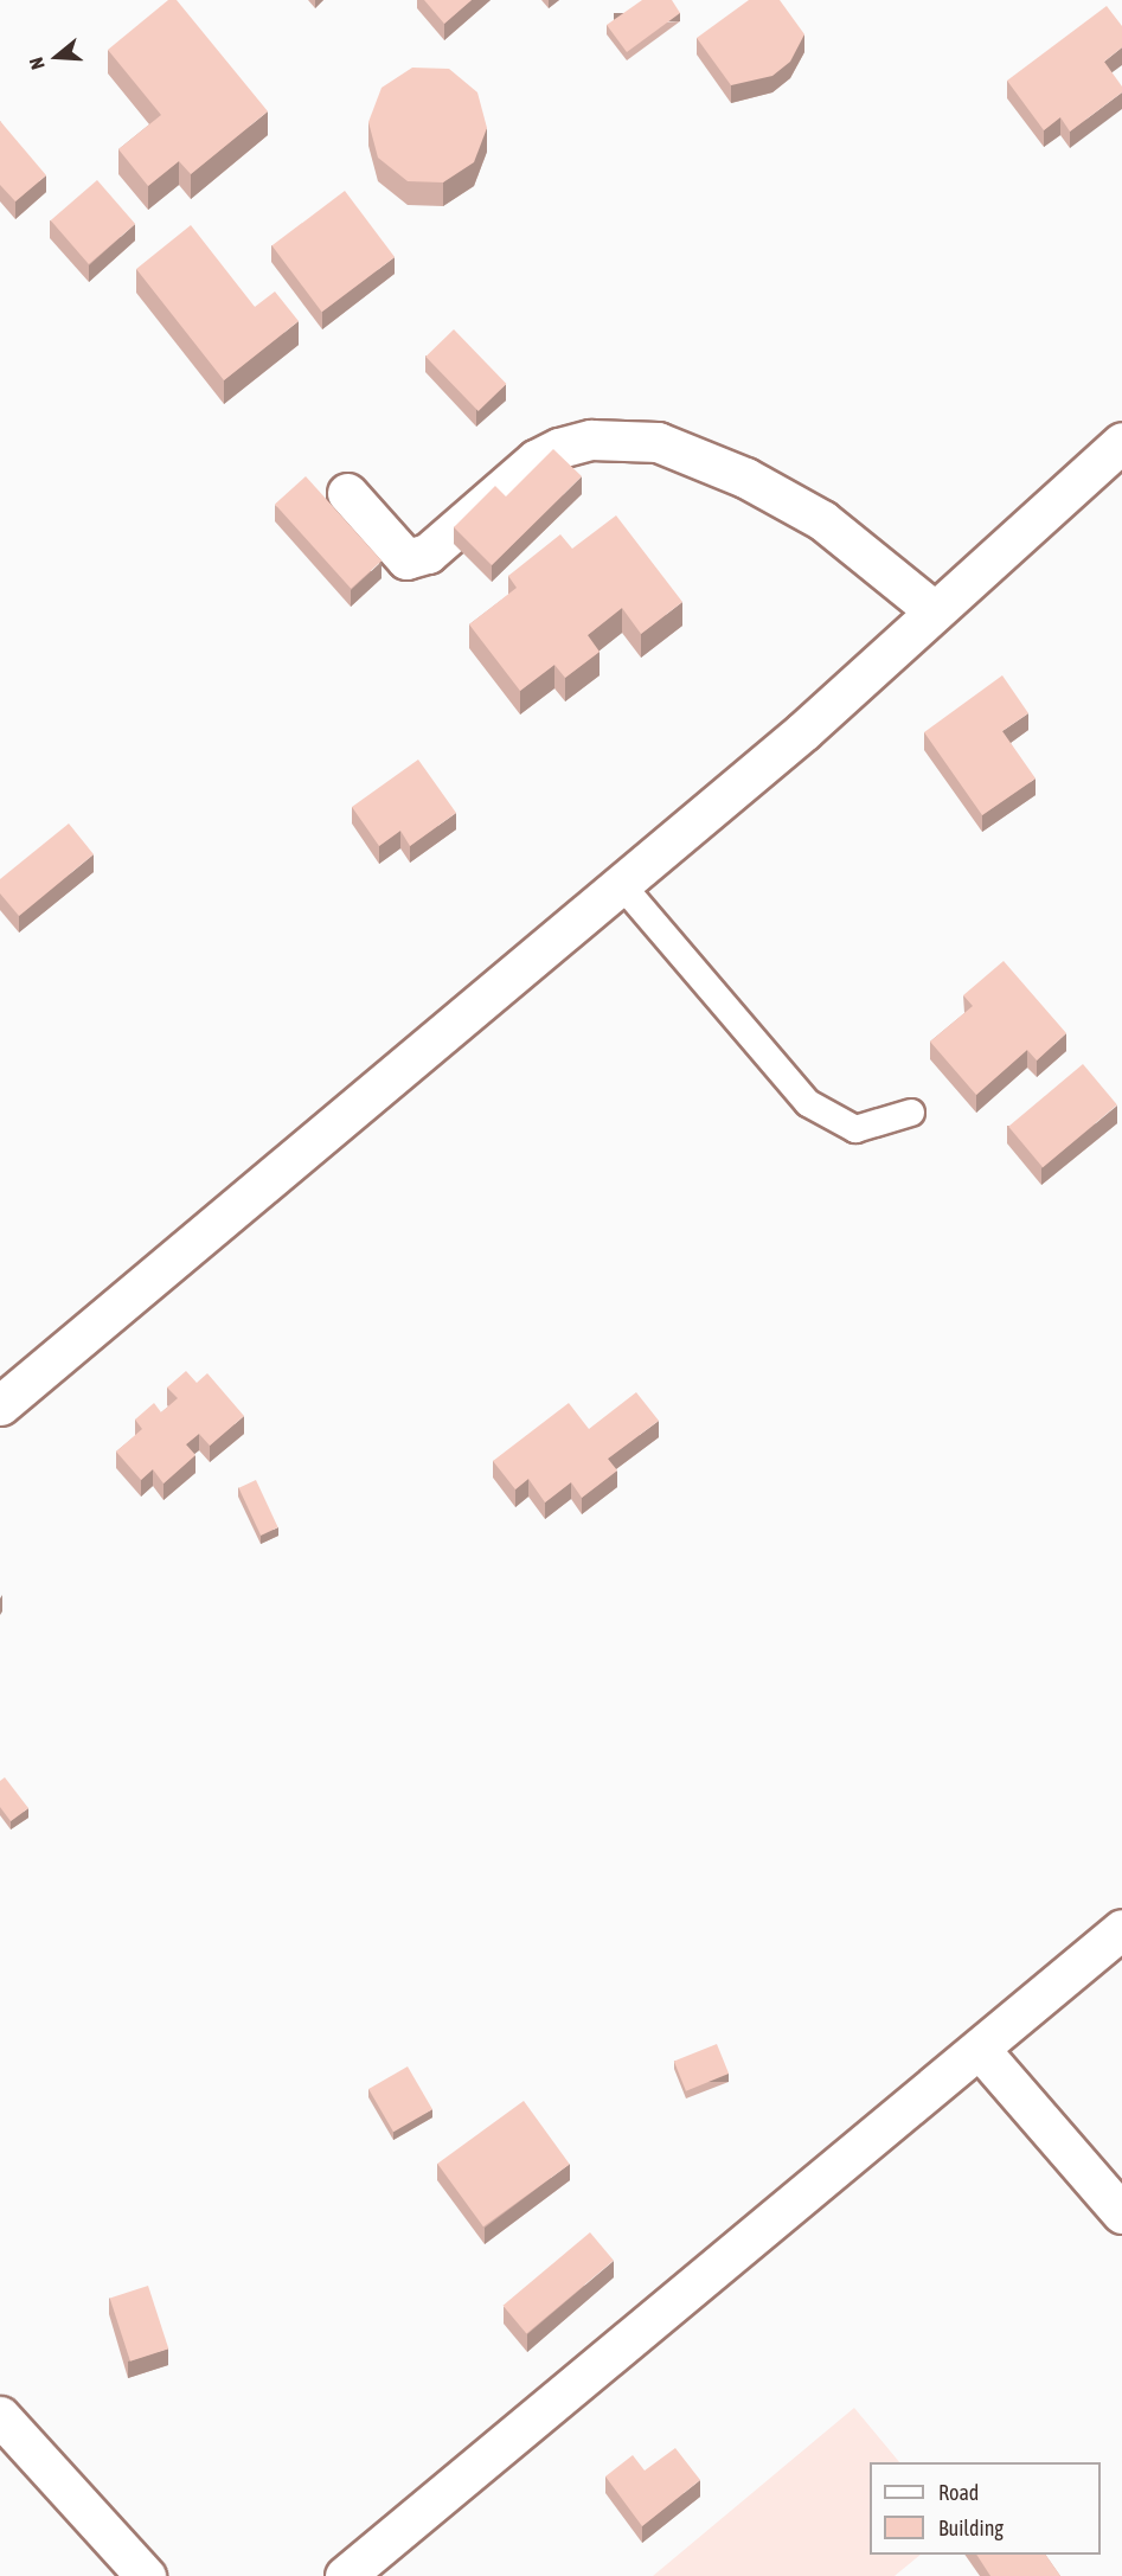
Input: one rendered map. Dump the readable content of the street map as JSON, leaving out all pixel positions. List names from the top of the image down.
{
  "legend": ["Road", "Building"],
  "north": "left"
}
